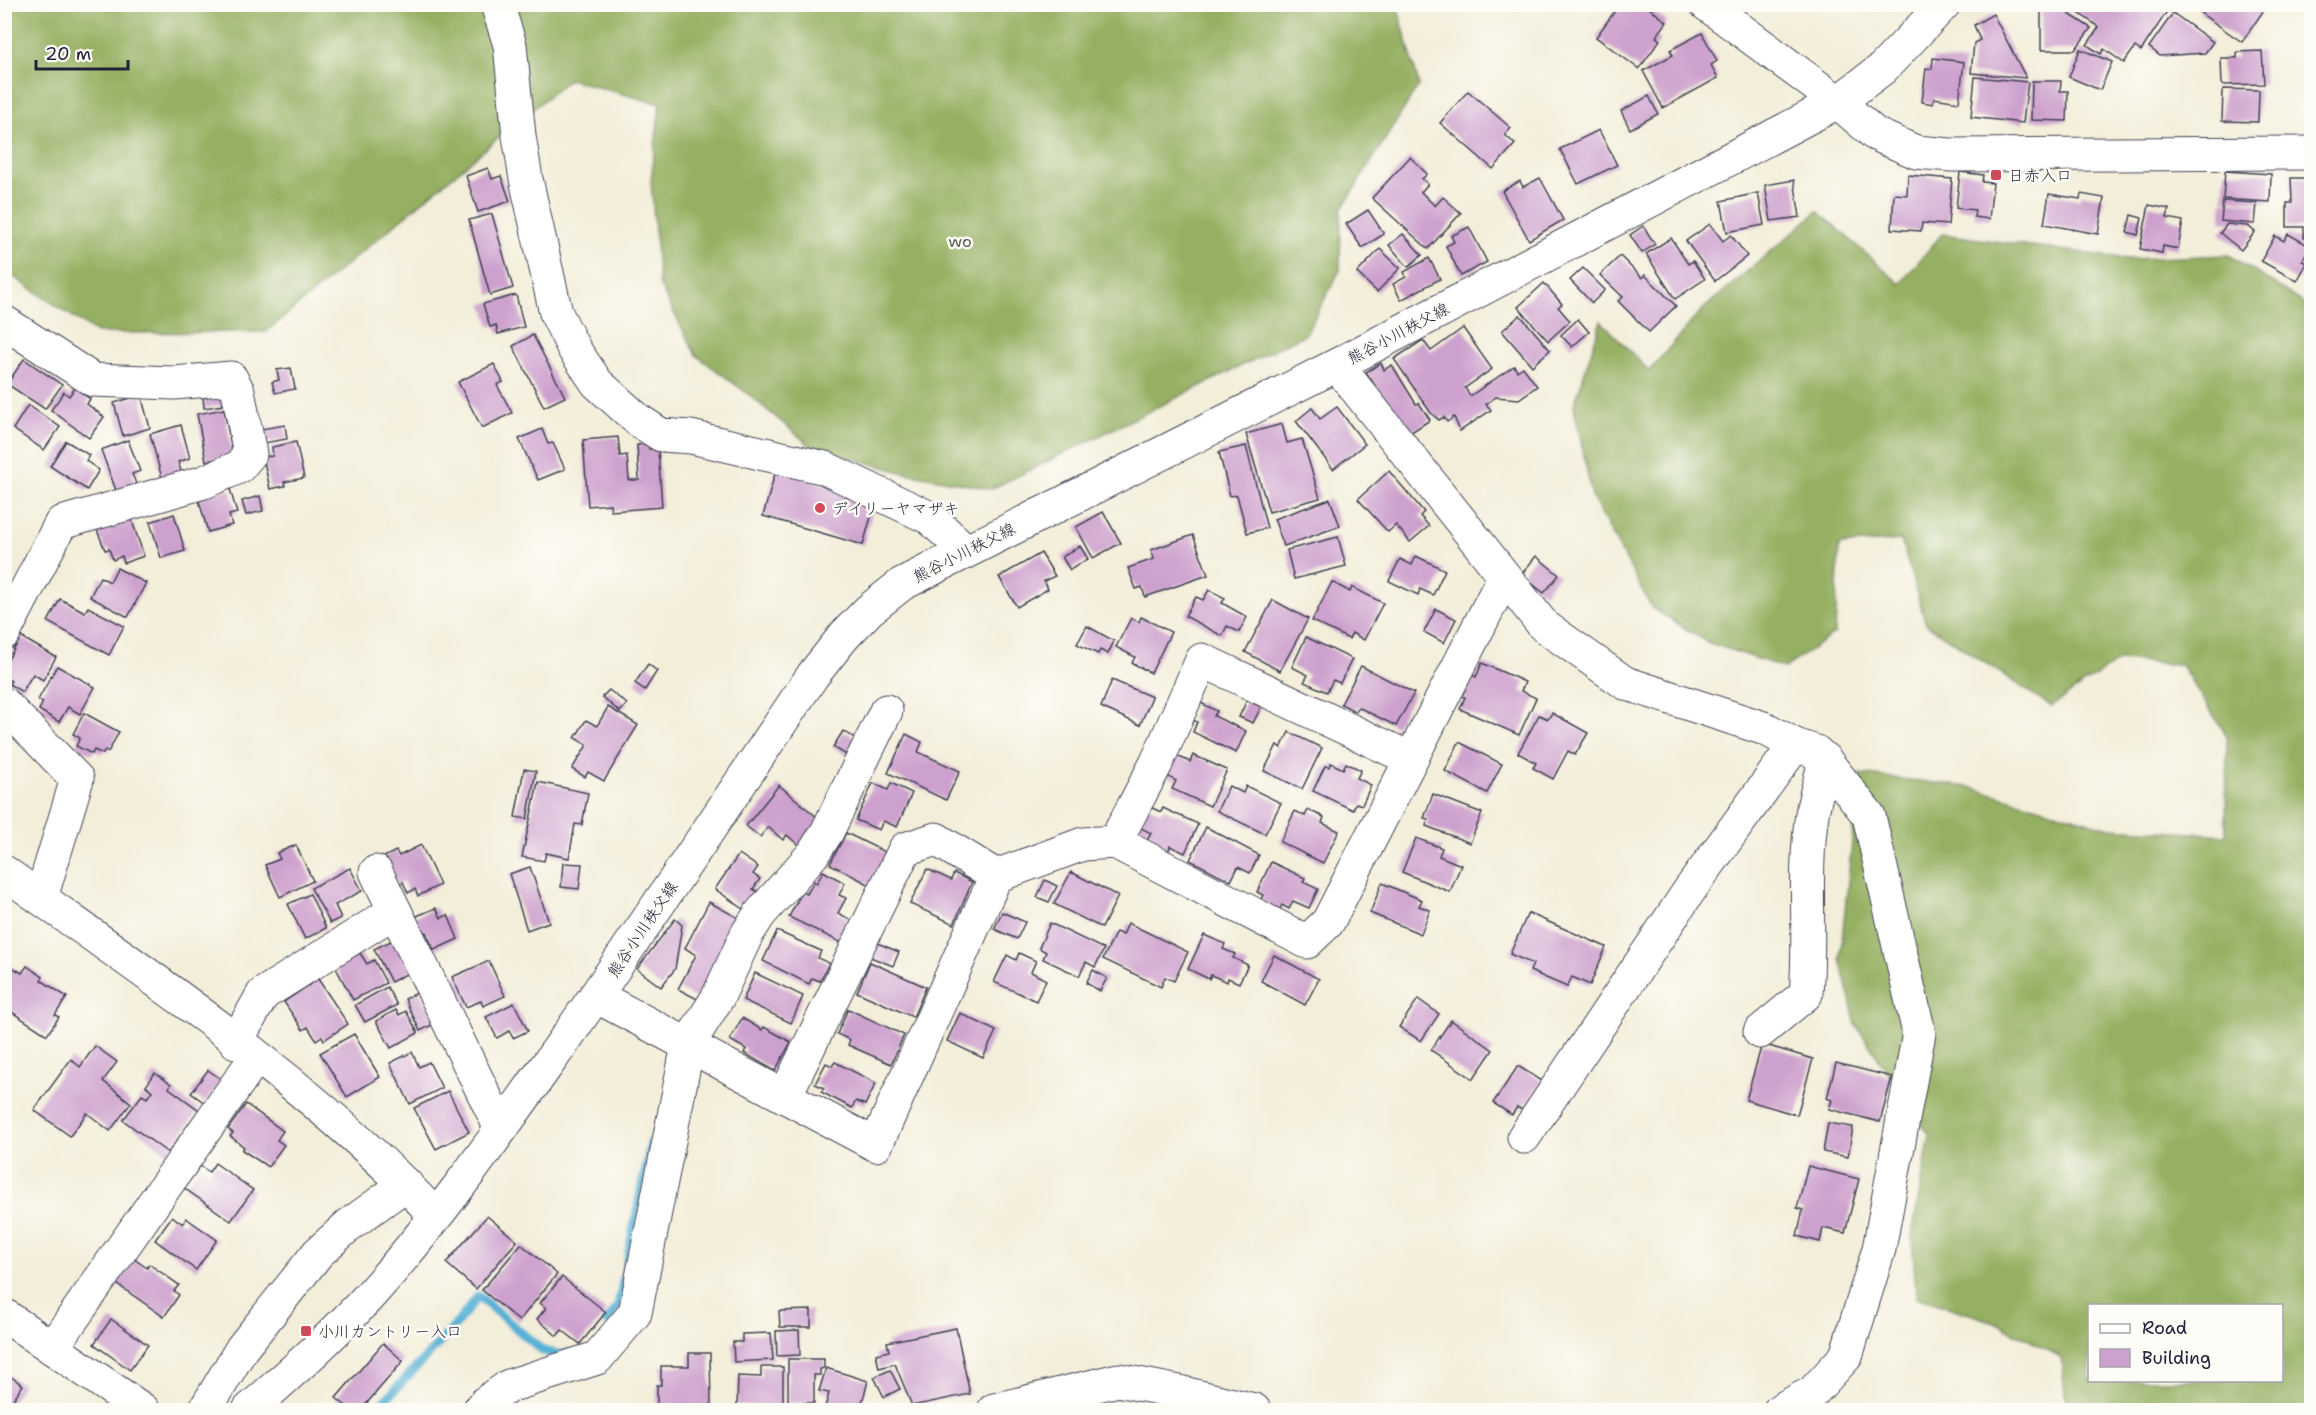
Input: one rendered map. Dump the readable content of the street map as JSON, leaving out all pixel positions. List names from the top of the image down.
{
  "streets": {
    "street": ["熊谷小川秩父線"]
  },
  "parks": ["wo"],
  "places": {
    "transit": ["日赤入口", "小川カントリー入口"],
    "other": ["デイリーヤマザキ"]
  },
  "legend": ["Road", "Building"],
  "scale_bar": "20 m"
}
